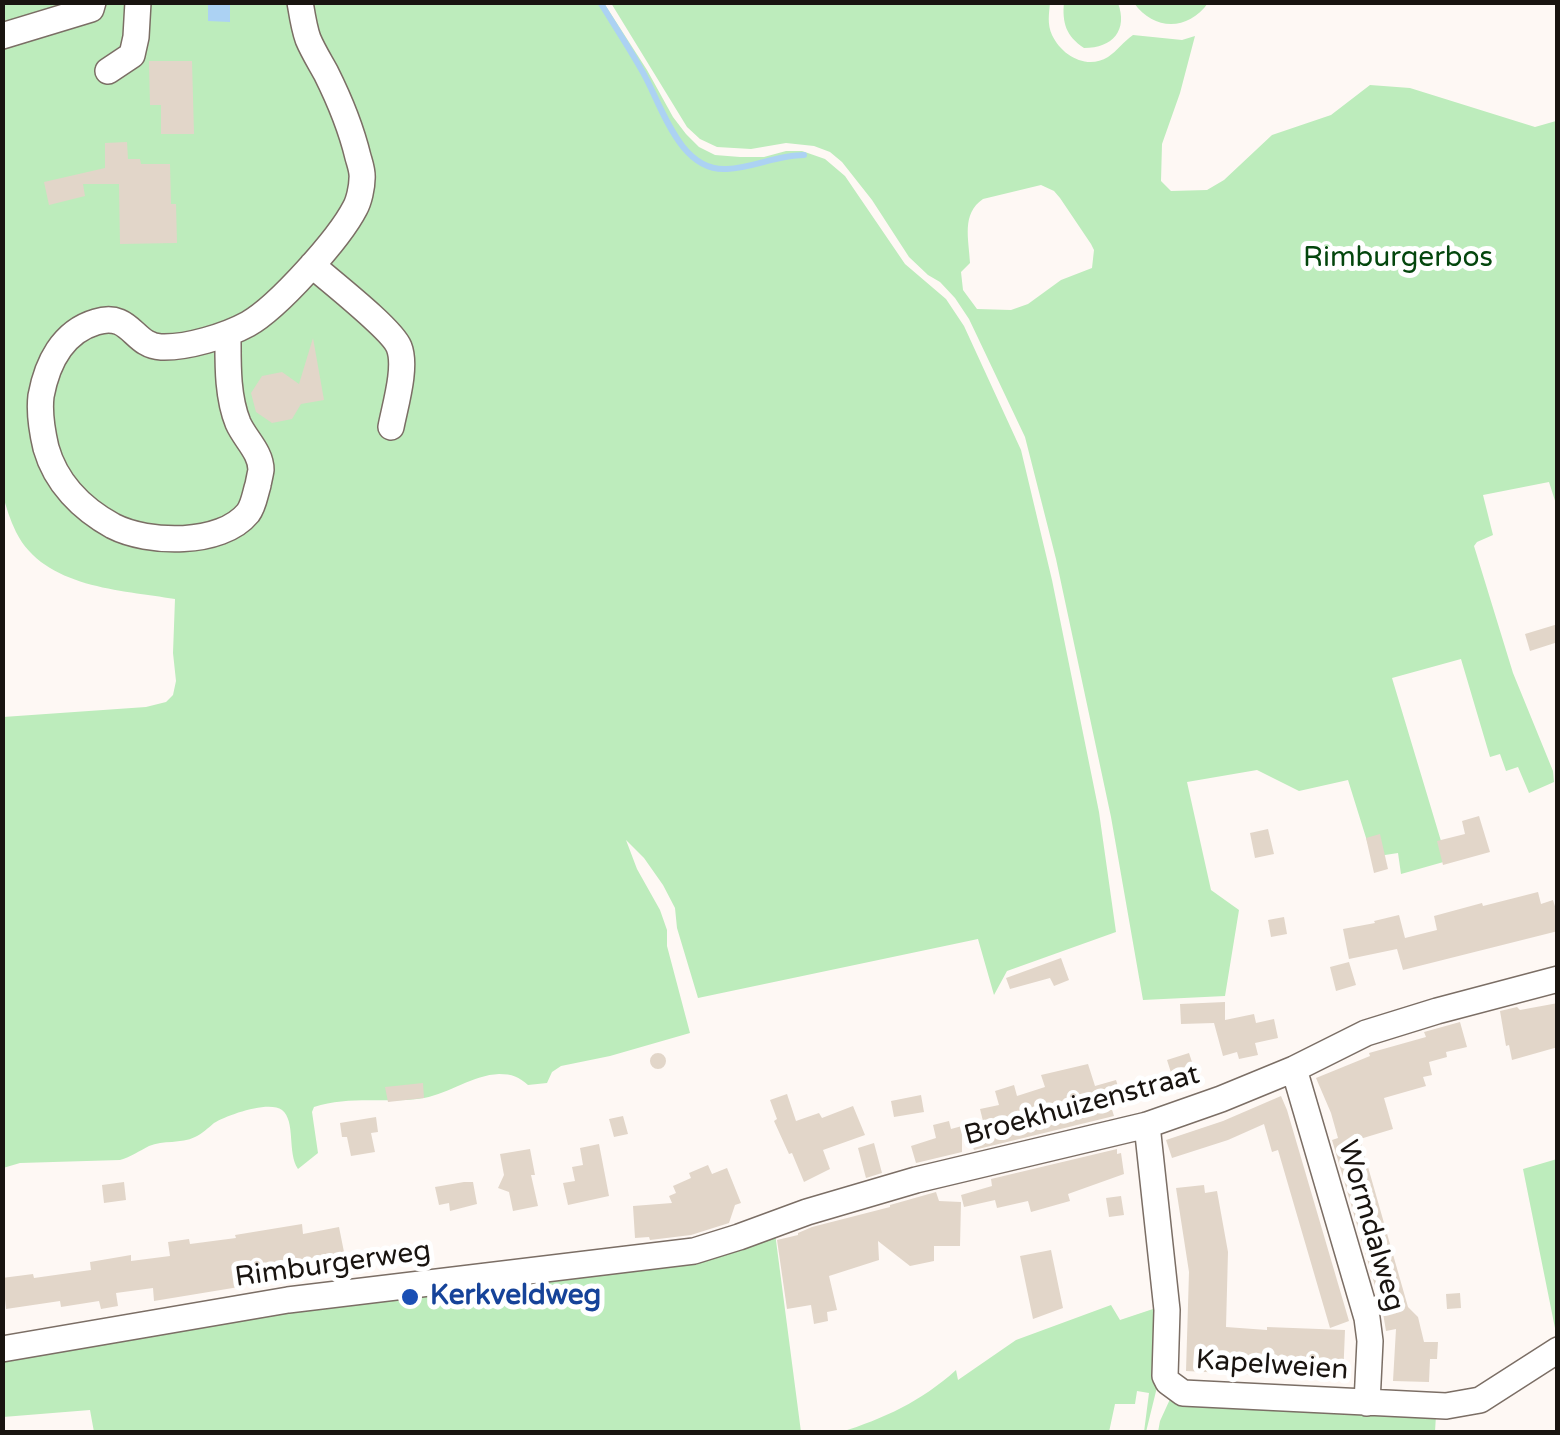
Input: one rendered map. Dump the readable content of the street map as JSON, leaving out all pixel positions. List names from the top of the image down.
{
  "streets": {
    "street": [
      "Broekhuizenstraat",
      "Wormdalweg",
      "Rimburgerweg",
      "Kapelweien"
    ]
  },
  "crossings": [
    ["Broekhuizenstraat", "Wormdalweg"],
    ["Broekhuizenstraat", "Rimburgerweg"],
    ["Broekhuizenstraat", "Kapelweien"],
    ["Wormdalweg", "Kapelweien"]
  ],
  "parks": ["Rimburgerbos"],
  "places": ["Kerkveldweg"]
}
